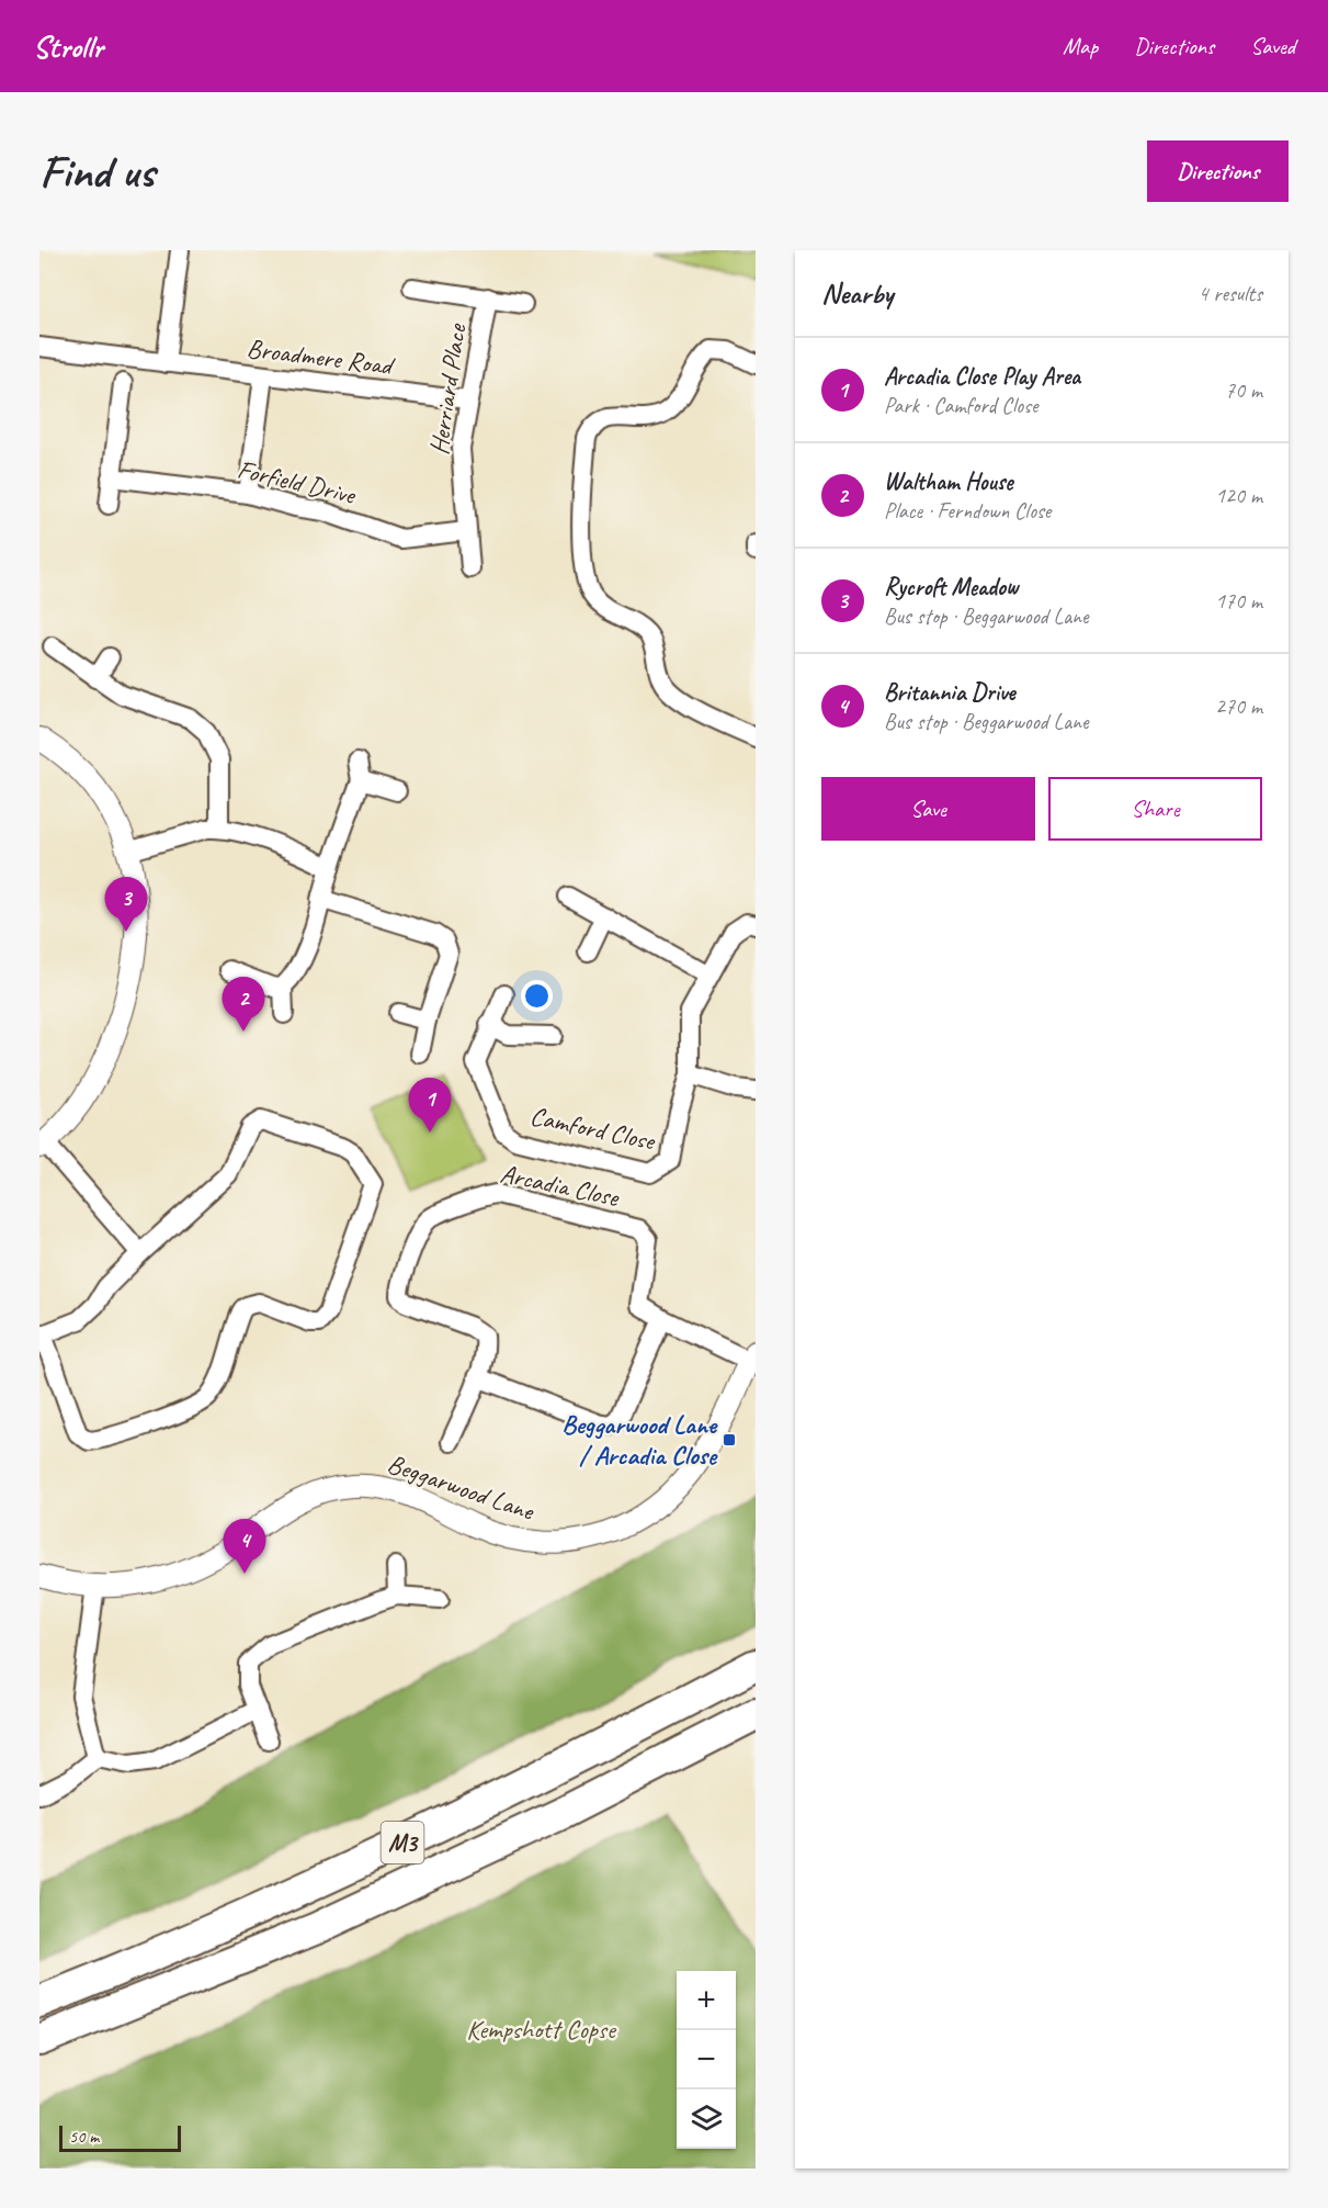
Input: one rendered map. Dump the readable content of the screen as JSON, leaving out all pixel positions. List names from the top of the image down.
{
  "streets": {
    "highway": ["M3"],
    "street": [
      "Broadmere Road",
      "Herriard Place",
      "Forfield Drive",
      "Camford Close",
      "Arcadia Close",
      "Beggarwood Lane"
    ]
  },
  "crossings": [
    ["Broadmere Road", "Herriard Place"],
    ["Herriard Place", "Forfield Drive"],
    ["Arcadia Close", "Beggarwood Lane"]
  ],
  "parks": ["Kempshott Copse"],
  "places": {
    "transit": ["Beggarwood Lane / Arcadia Close"]
  },
  "scale_bar": "50 m",
  "page": {
    "header": "Strollr",
    "nav": ["Map", "Directions", "Saved"],
    "buttons": [
      "Directions",
      ["Save", "Share"]
    ],
    "title": "Find us",
    "heading": ["Nearby", "4 results"],
    "list": [
      {
        "mark": "1",
        "name": "Arcadia Close Play Area",
        "note": "Park · Camford Close",
        "value": "70 m"
      },
      {
        "mark": "2",
        "name": "Waltham House",
        "note": "Place · Ferndown Close",
        "value": "120 m"
      },
      {
        "mark": "3",
        "name": "Rycroft Meadow",
        "note": "Bus stop · Beggarwood Lane",
        "value": "170 m"
      },
      {
        "mark": "4",
        "name": "Britannia Drive",
        "note": "Bus stop · Beggarwood Lane",
        "value": "270 m"
      }
    ],
    "pins": [
      "3",
      "2",
      "1",
      "4"
    ],
    "map_buttons": ["+", "−"],
    "scale": "50 m"
  }
}
